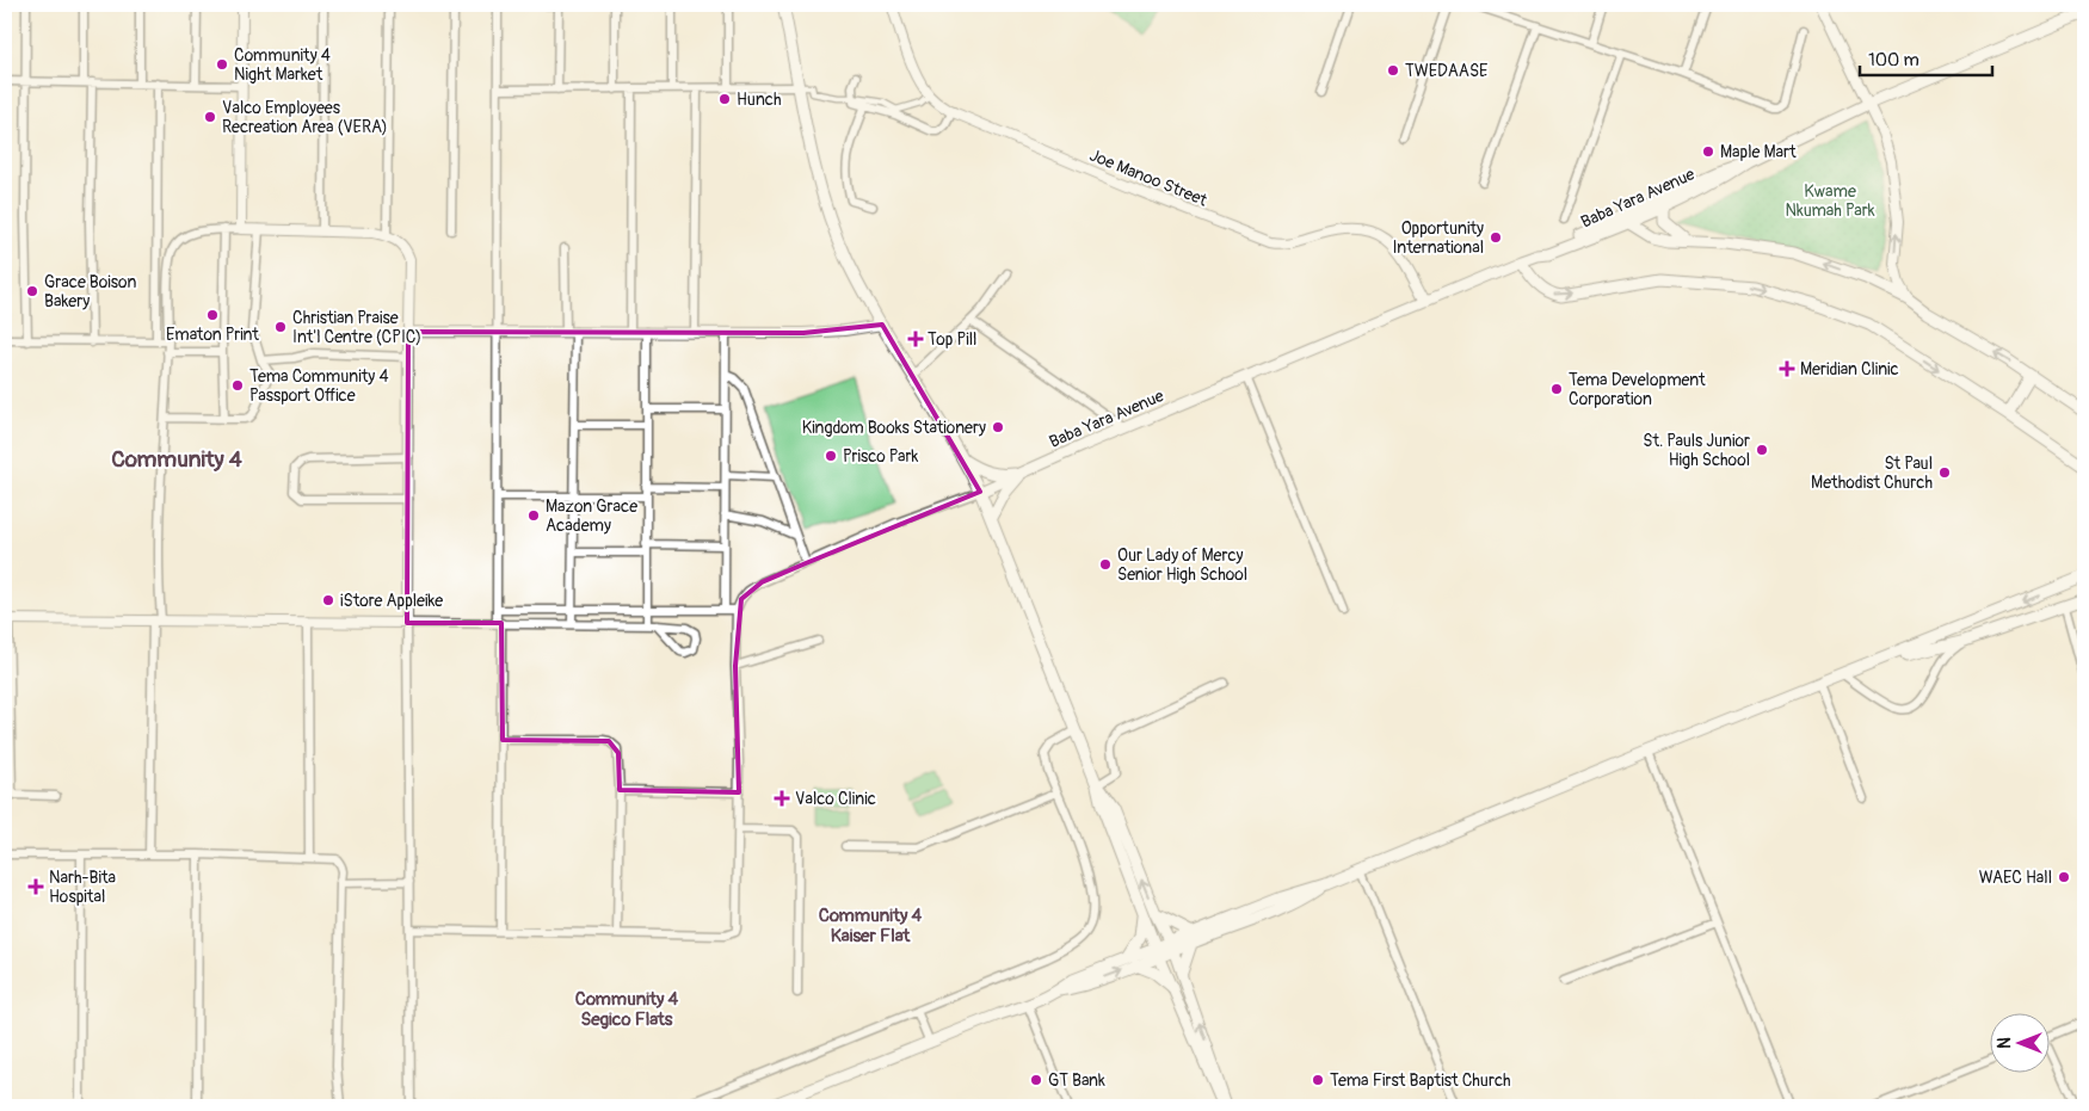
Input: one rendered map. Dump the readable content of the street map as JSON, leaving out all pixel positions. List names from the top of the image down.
{
  "streets": {
    "main road": ["Baba Yara Avenue"],
    "street": ["Joe Manoo Street"]
  },
  "crossings": [
    ["Joe Manoo Street", "Baba Yara Avenue"]
  ],
  "districts": ["Community 4", "Community 4 Kaiser Flat", "Community 4 Segico Flats"],
  "parks": ["Kwame Nkumah Park"],
  "places": {
    "other": [
      "Community 4 Night Market",
      "TWEDAASE",
      "Hunch",
      "Valco Employees Recreation Area (VERA)",
      "Maple Mart",
      "Opportunity International",
      "Grace Boison Bakery",
      "Ematon Print",
      "Christian Praise Int'l Centre (CPIC)",
      "Tema Community 4 Passport Office",
      "Tema Development Corporation",
      "Kingdom Books Stationery",
      "St. Pauls Junior High School",
      "Prisco Park",
      "St Paul Methodist Church",
      "Mazon Grace Academy",
      "Our Lady of Mercy Senior High School",
      "iStore Appleike",
      "WAEC Hall",
      "GT Bank",
      "Tema First Baptist Church"
    ],
    "health": [
      "Top Pill",
      "Meridian Clinic",
      "Valco Clinic",
      "Narh-Bita Hospital"
    ]
  },
  "scale_bar": "100 m",
  "north": "left"
}
